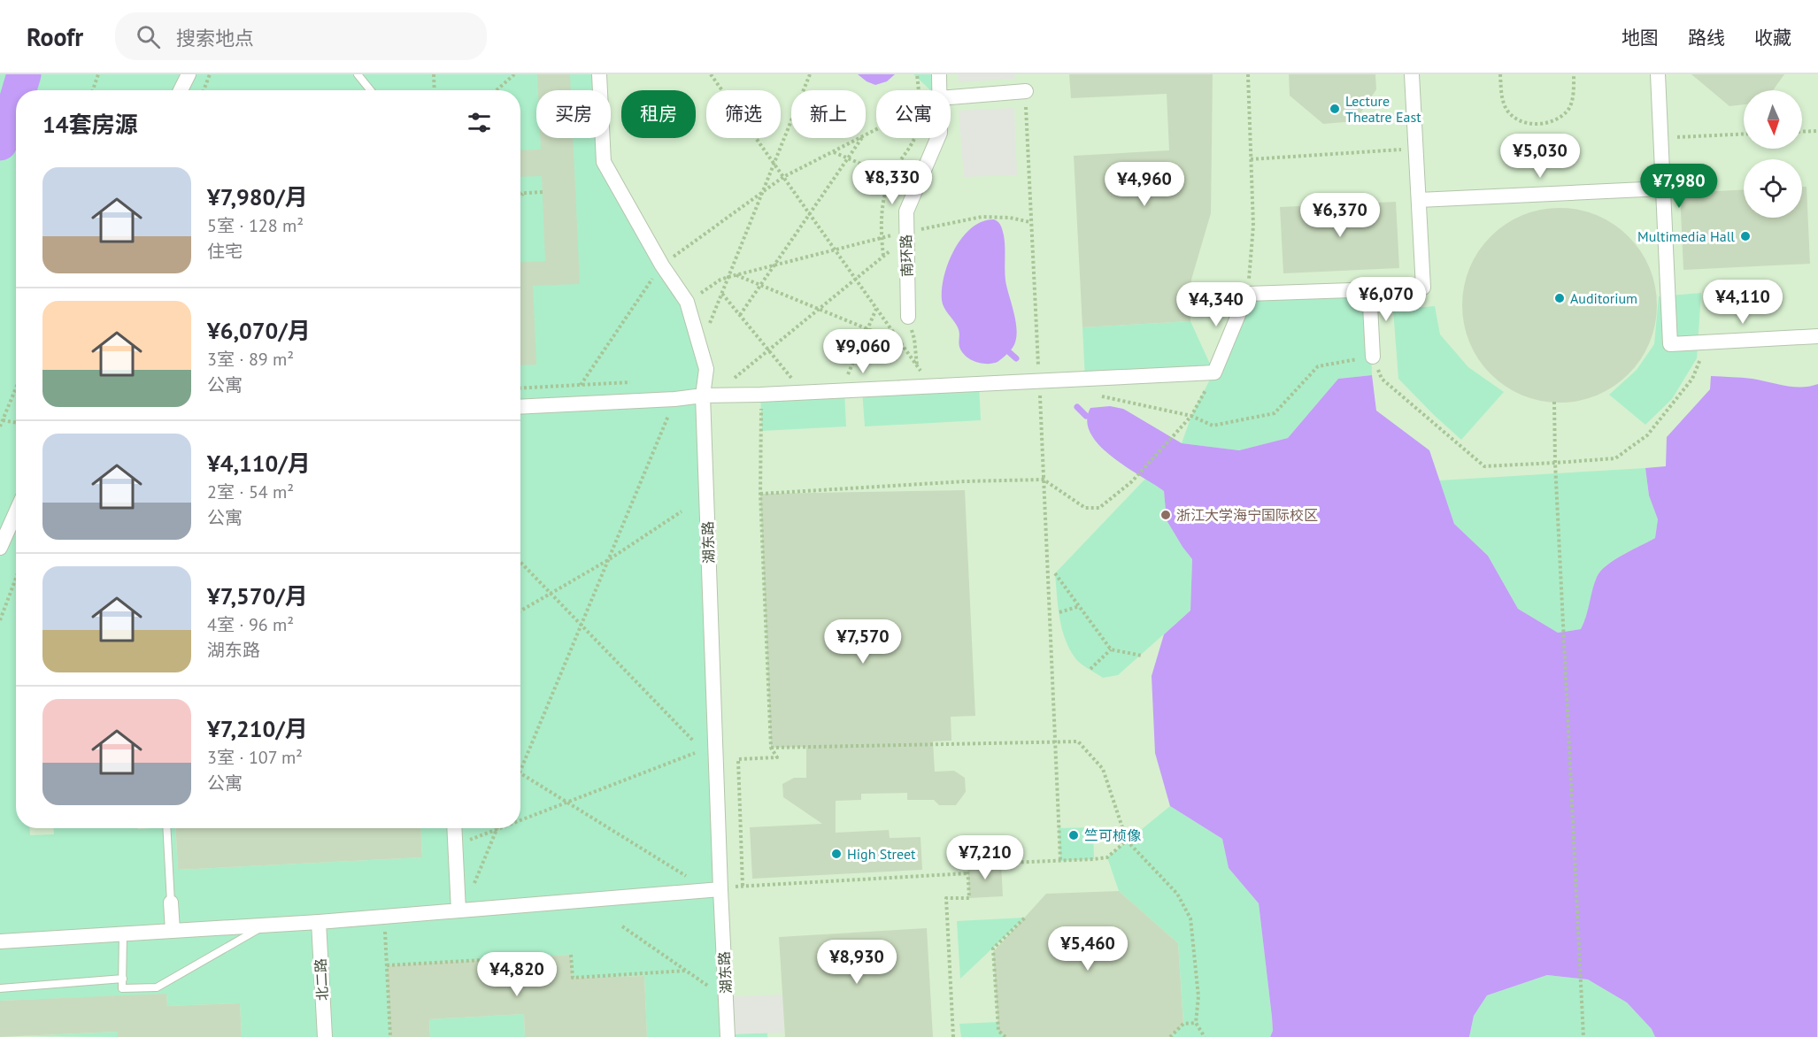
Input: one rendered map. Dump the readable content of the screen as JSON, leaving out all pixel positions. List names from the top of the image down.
{
  "streets": {
    "street": ["南环路", "湖东路", "北二路"]
  },
  "places": [
    "Lecture Theatre East",
    "Multimedia Hall",
    "Auditorium",
    "浙江大学海宁国际校区",
    "竺可桢像",
    "High Street"
  ],
  "north": "bottom",
  "page": {
    "header": "Roofr",
    "search": "搜索地点",
    "nav": ["地图", "路线", "收藏"],
    "chip": [
      "买房",
      "租房",
      "筛选",
      "新上",
      "公寓"
    ],
    "heading": "14套房源",
    "price": [
      "¥5,030",
      "¥8,330",
      "¥4,960",
      "¥7,980",
      "¥6,370",
      "¥6,070",
      "¥4,110",
      "¥4,340",
      "¥9,060",
      "¥7,570",
      "¥7,210",
      "¥5,460",
      "¥8,930",
      "¥4,820"
    ],
    "list": [
      {
        "name": "¥7,980/月",
        "note": "5室 · 128 m² · 住宅"
      },
      {
        "name": "¥6,070/月",
        "note": "3室 · 89 m² · 公寓"
      },
      {
        "name": "¥4,110/月",
        "note": "2室 · 54 m² · 公寓"
      },
      {
        "name": "¥7,570/月",
        "note": "4室 · 96 m² · 湖东路"
      },
      {
        "name": "¥7,210/月",
        "note": "3室 · 107 m² · 公寓"
      }
    ]
  }
}
